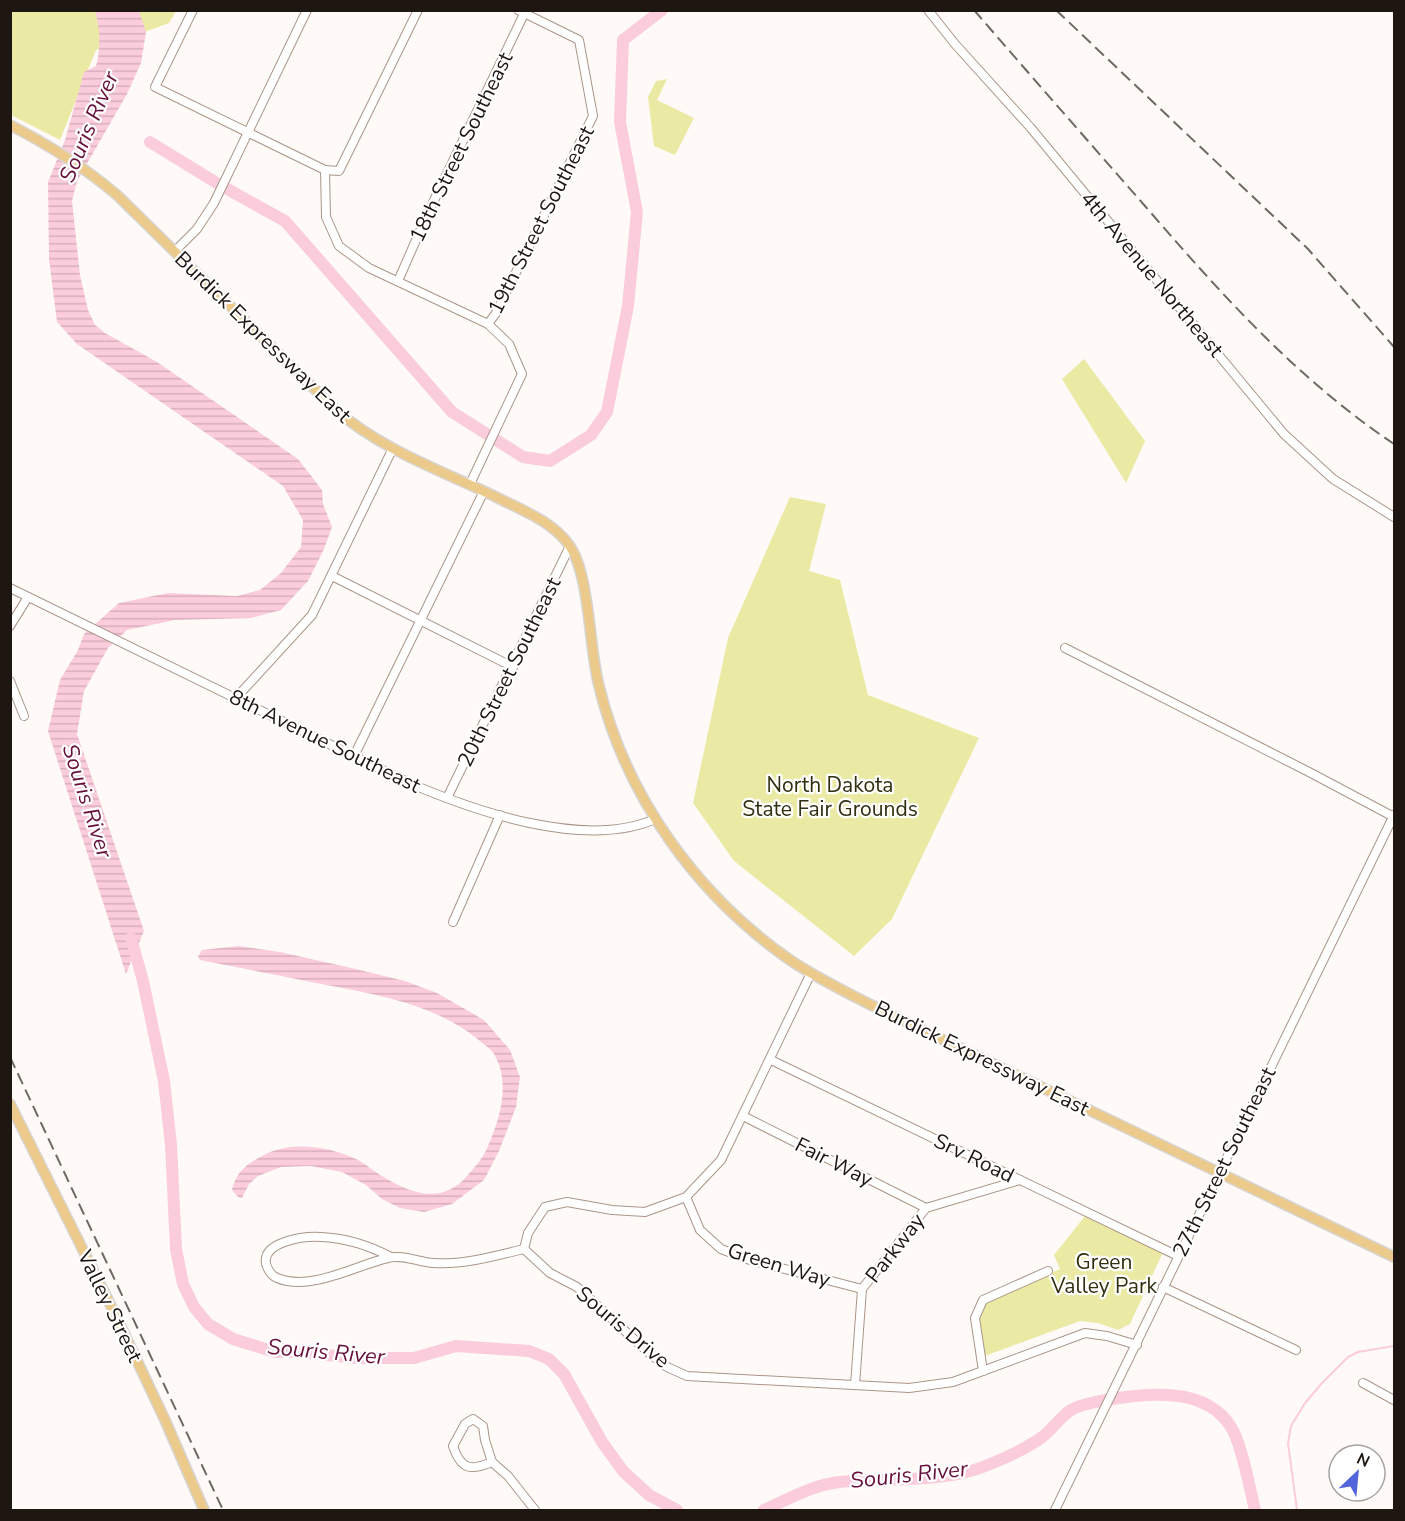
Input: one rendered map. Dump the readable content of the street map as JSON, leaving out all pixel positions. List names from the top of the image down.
{
  "streets": {
    "main road": ["Burdick Expressway East", "Valley Street"],
    "street": [
      "18th Street Southeast",
      "19th Street Southeast",
      "4th Avenue Northeast",
      "20th Street Southeast",
      "8th Avenue Southeast",
      "Srv Road",
      "Fair Way",
      "27th Street Southeast",
      "Parkway",
      "Green Way",
      "Souris Drive"
    ]
  },
  "crossings": [
    ["18th Street Southeast", "19th Street Southeast"],
    ["19th Street Southeast", "Burdick Expressway East"],
    ["Burdick Expressway East", "20th Street Southeast"],
    ["Burdick Expressway East", "8th Avenue Southeast"],
    ["Burdick Expressway East", "27th Street Southeast"],
    ["20th Street Southeast", "8th Avenue Southeast"],
    ["Srv Road", "27th Street Southeast"],
    ["Srv Road", "Parkway"],
    ["Fair Way", "Parkway"],
    ["27th Street Southeast", "Souris Drive"],
    ["Parkway", "Green Way"],
    ["Parkway", "Souris Drive"]
  ],
  "water": ["Souris River"],
  "parks": ["North Dakota State Fair Grounds", "Green Valley Park"],
  "north": "top right"
}
